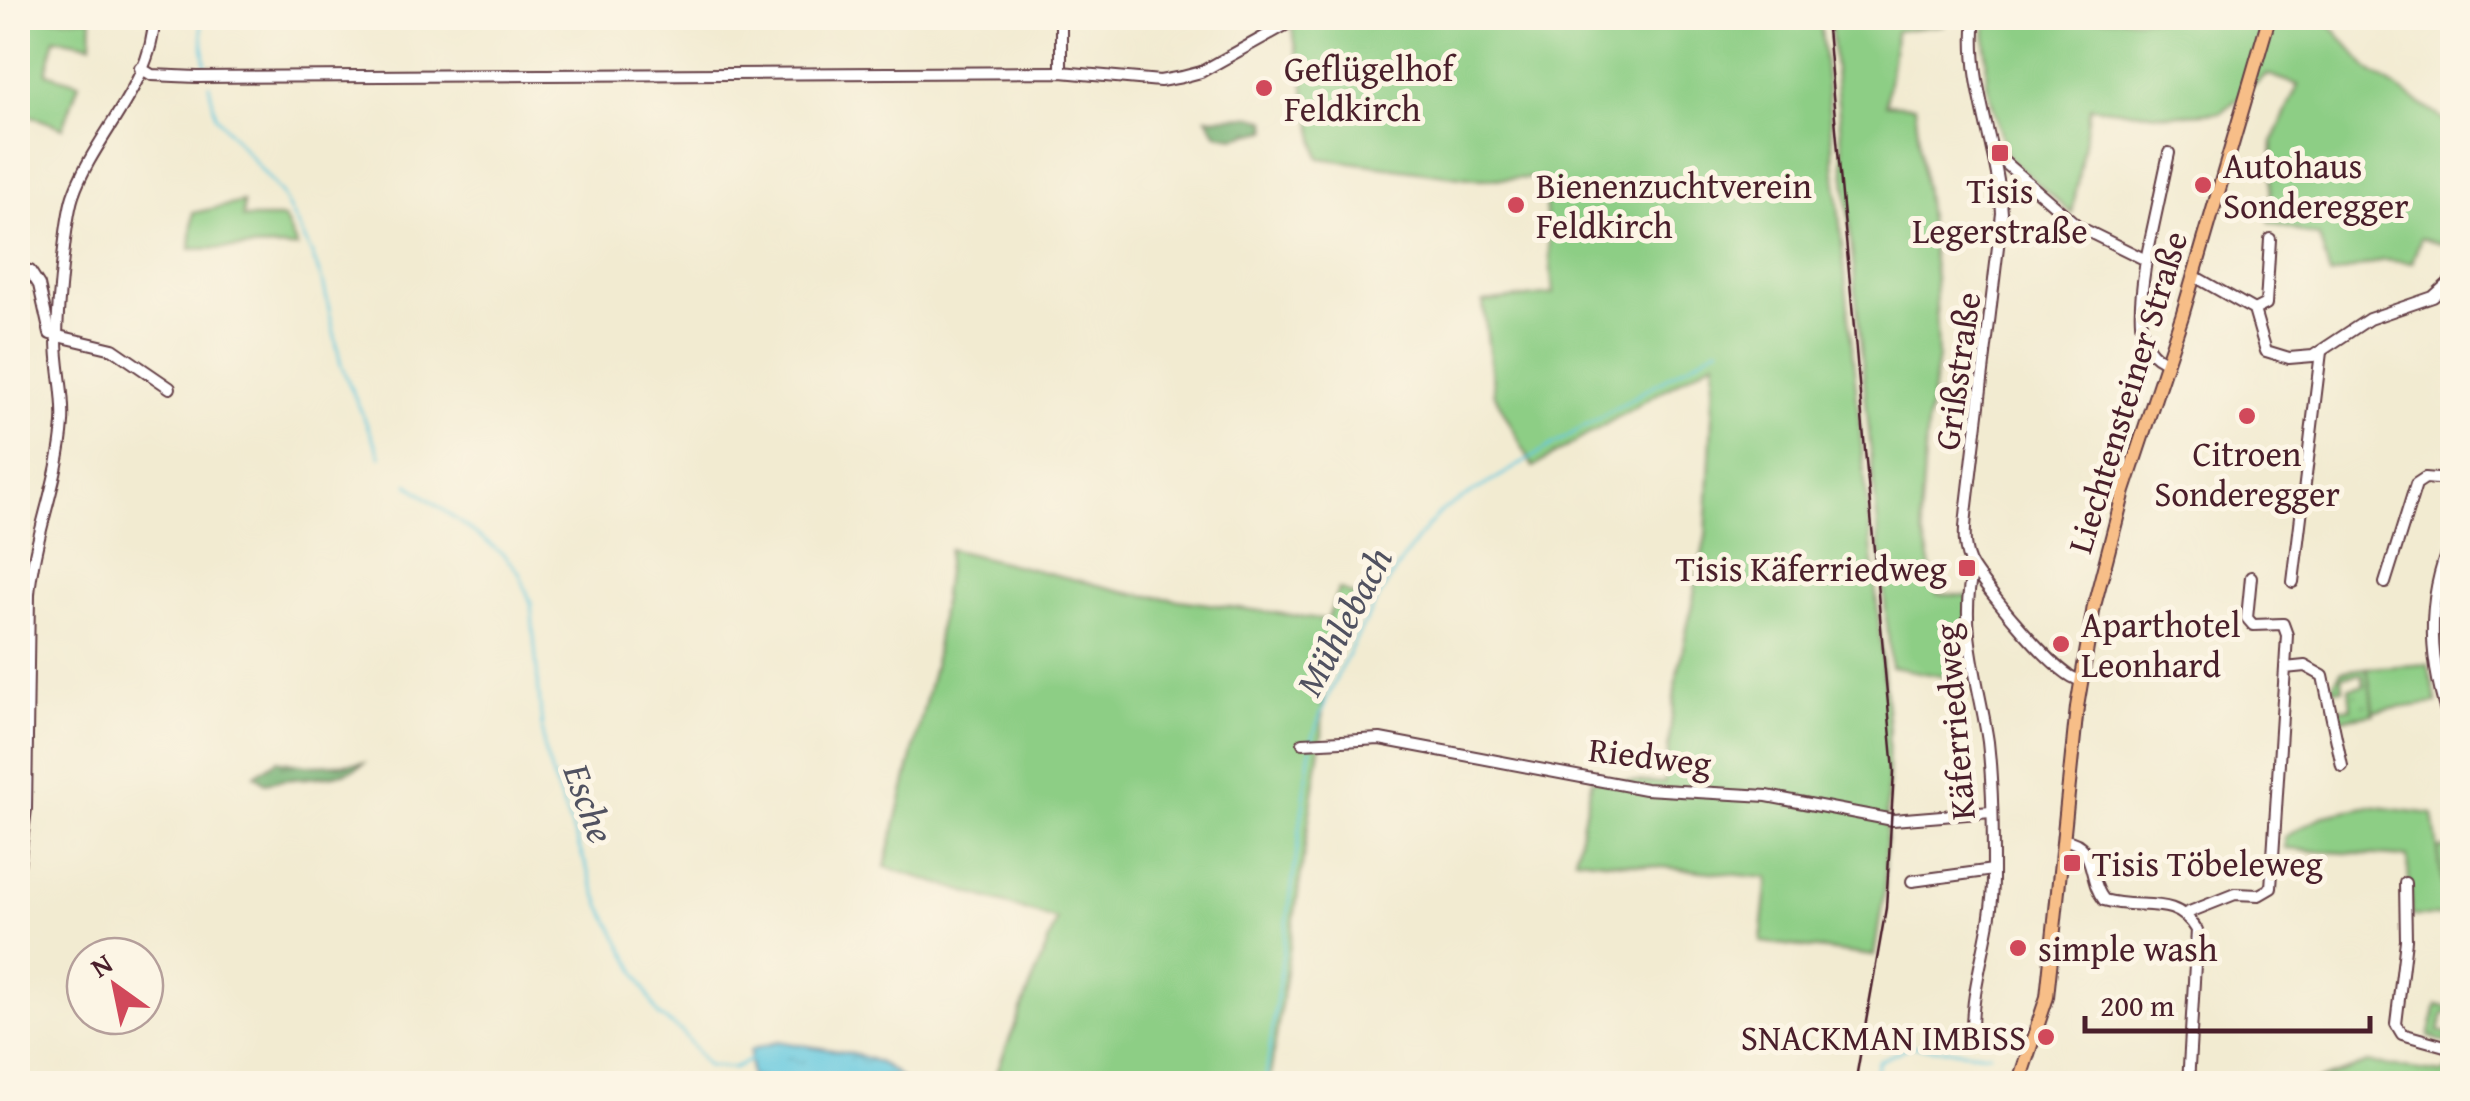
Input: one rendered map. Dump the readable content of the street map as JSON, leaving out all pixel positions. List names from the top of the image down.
{
  "streets": {
    "main road": ["Liechtensteiner Straße"],
    "street": ["Grißstraße", "Käferriedweg", "Riedweg"]
  },
  "crossings": [
    ["Grißstraße", "Käferriedweg"],
    ["Käferriedweg", "Riedweg"]
  ],
  "water": ["Mühlebach", "Esche"],
  "places": {
    "other": [
      "Geflügelhof Feldkirch",
      "Autohaus Sonderegger",
      "Bienenzuchtverein Feldkirch",
      "Citroen Sonderegger",
      "Aparthotel Leonhard",
      "simple wash",
      "SNACKMAN IMBISS"
    ],
    "transit": ["Tisis Legerstraße", "Tisis Käferriedweg", "Tisis Töbeleweg"]
  },
  "scale_bar": "200 m",
  "north": "top left"
}
